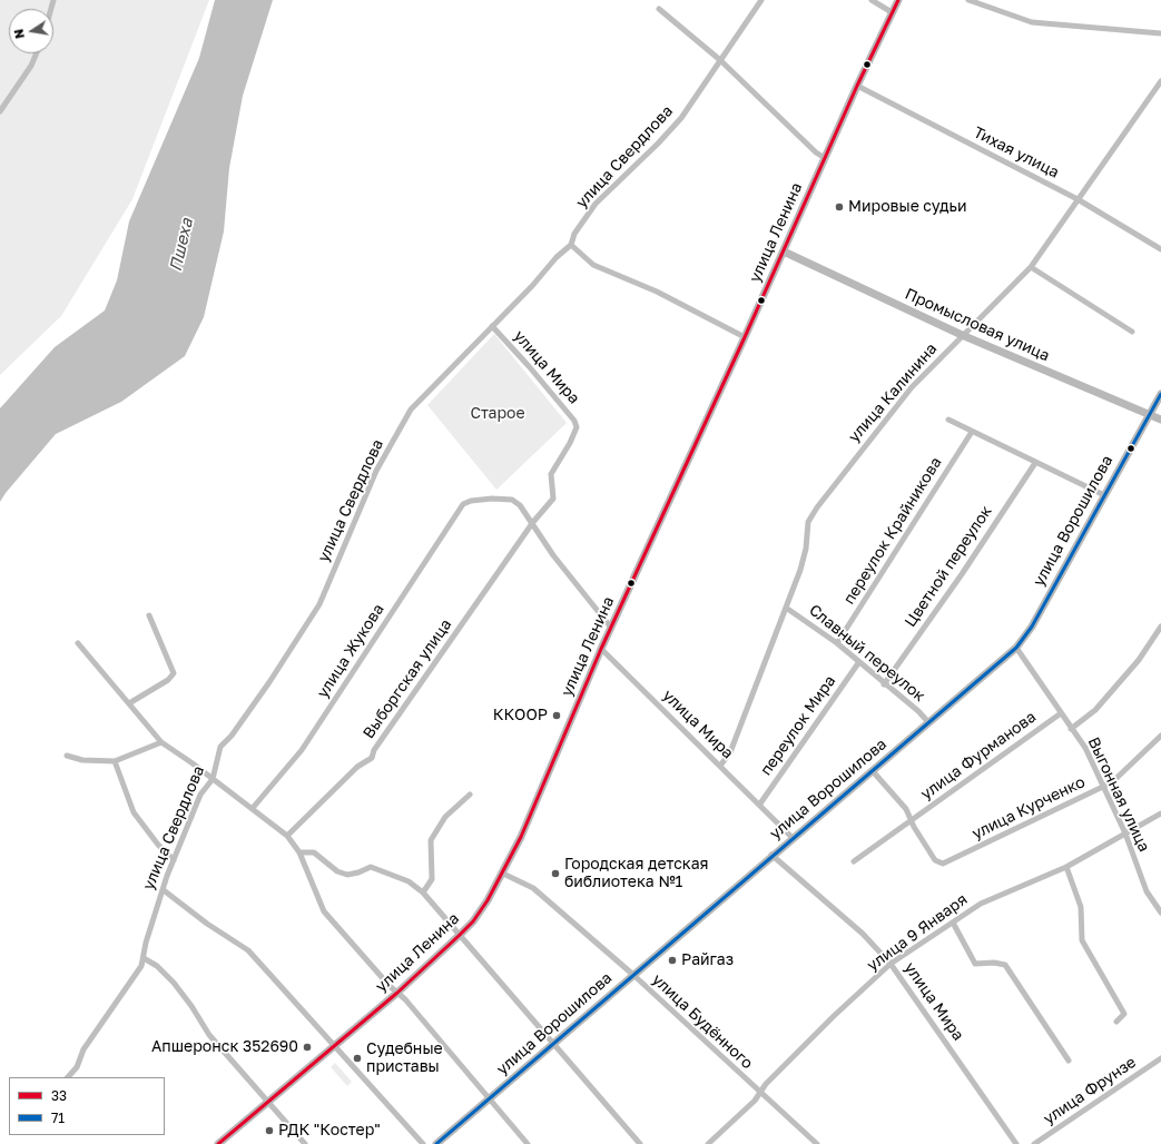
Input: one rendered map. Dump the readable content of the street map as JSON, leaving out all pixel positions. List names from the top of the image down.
{
  "streets": {
    "main road": ["улица Ленина", "Промысловая улица", "улица Ворошилова"],
    "street": [
      "Тихая улица",
      "улица Свердлова",
      "улица Мира",
      "улица Калинина",
      "переулок Крайникова",
      "Цветной переулок",
      "улица Жукова",
      "Славный переулок",
      "Выборгская улица",
      "переулок Мира",
      "улица Фурманова",
      "Выгонная улица",
      "улица Курченко",
      "улица 9 Января",
      "улица Будённого",
      "улица Фрунзе"
    ]
  },
  "crossings": [
    ["Тихая улица", "улица Ленина"],
    ["Тихая улица", "улица Калинина"],
    ["улица Свердлова", "улица Мира"],
    ["улица Ленина", "Промысловая улица"],
    ["улица Ленина", "улица Мира"],
    ["улица Ленина", "улица Будённого"],
    ["Промысловая улица", "улица Калинина"],
    ["Промысловая улица", "улица Ворошилова"],
    ["улица Мира", "улица Калинина"],
    ["улица Мира", "улица Ворошилова"],
    ["улица Мира", "улица Жукова"],
    ["улица Мира", "Выборгская улица"],
    ["улица Мира", "переулок Мира"],
    ["улица Мира", "улица 9 Января"],
    ["улица Калинина", "Славный переулок"],
    ["улица Ворошилова", "Славный переулок"],
    ["улица Ворошилова", "Выгонная улица"],
    ["улица Ворошилова", "улица Будённого"],
    ["переулок Крайникова", "Славный переулок"],
    ["Цветной переулок", "Славный переулок"],
    ["улица Жукова", "Выборгская улица"],
    ["Славный переулок", "переулок Мира"],
    ["улица Фурманова", "Выгонная улица"],
    ["улица Фурманова", "улица Курченко"],
    ["Выгонная улица", "улица Курченко"],
    ["Выгонная улица", "улица 9 Января"],
    ["улица 9 Января", "улица Будённого"]
  ],
  "water": ["Пшеха"],
  "parks": ["Старое"],
  "places": [
    "Мировые судьи",
    "ККООР",
    "Городская детская библиотека №1",
    "Райгаз",
    "Апшеронск 352690",
    "Судебные приставы",
    "РДК \"Костер\""
  ],
  "lines": ["transit line 33", "transit line 71"],
  "legend": ["33", "71"],
  "north": "left"
}
